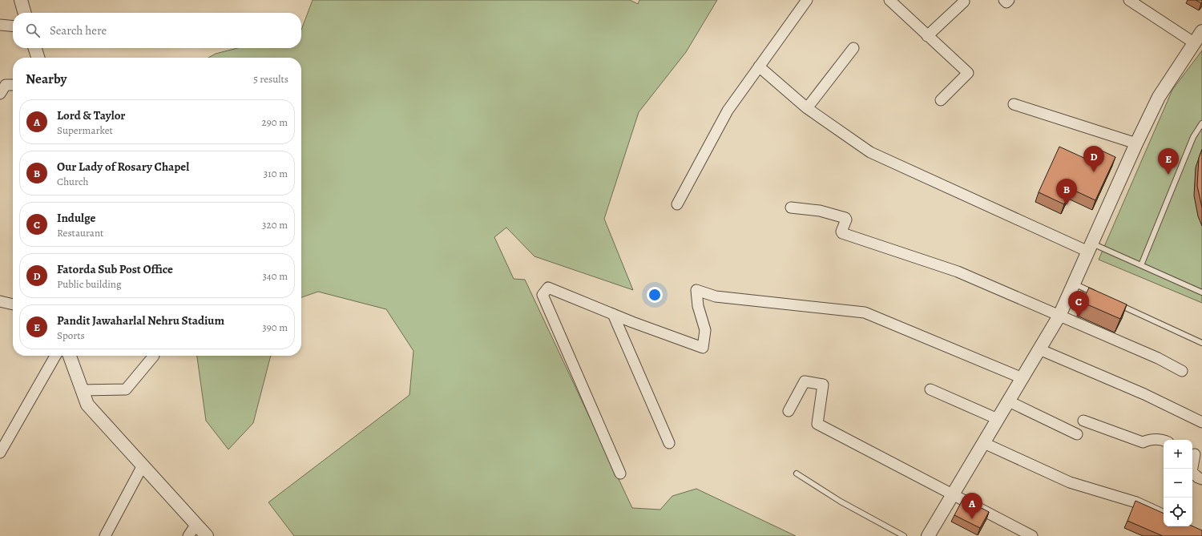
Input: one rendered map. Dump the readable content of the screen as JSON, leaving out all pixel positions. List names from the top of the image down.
{
  "page": {
    "search": "Search here",
    "heading": ["Nearby", "5 results"],
    "list": [
      {
        "mark": "A",
        "name": "Lord & Taylor",
        "note": "Supermarket",
        "value": "290 m"
      },
      {
        "mark": "B",
        "name": "Our Lady of Rosary Chapel",
        "note": "Church",
        "value": "310 m"
      },
      {
        "mark": "C",
        "name": "Indulge",
        "note": "Restaurant",
        "value": "320 m"
      },
      {
        "mark": "D",
        "name": "Fatorda Sub Post Office",
        "note": "Public building",
        "value": "340 m"
      },
      {
        "mark": "E",
        "name": "Pandit Jawaharlal Nehru Stadium",
        "note": "Sports",
        "value": "390 m"
      }
    ],
    "pins": [
      "D",
      "E",
      "B",
      "C",
      "A"
    ],
    "map_buttons": ["+", "−"]
  }
}
